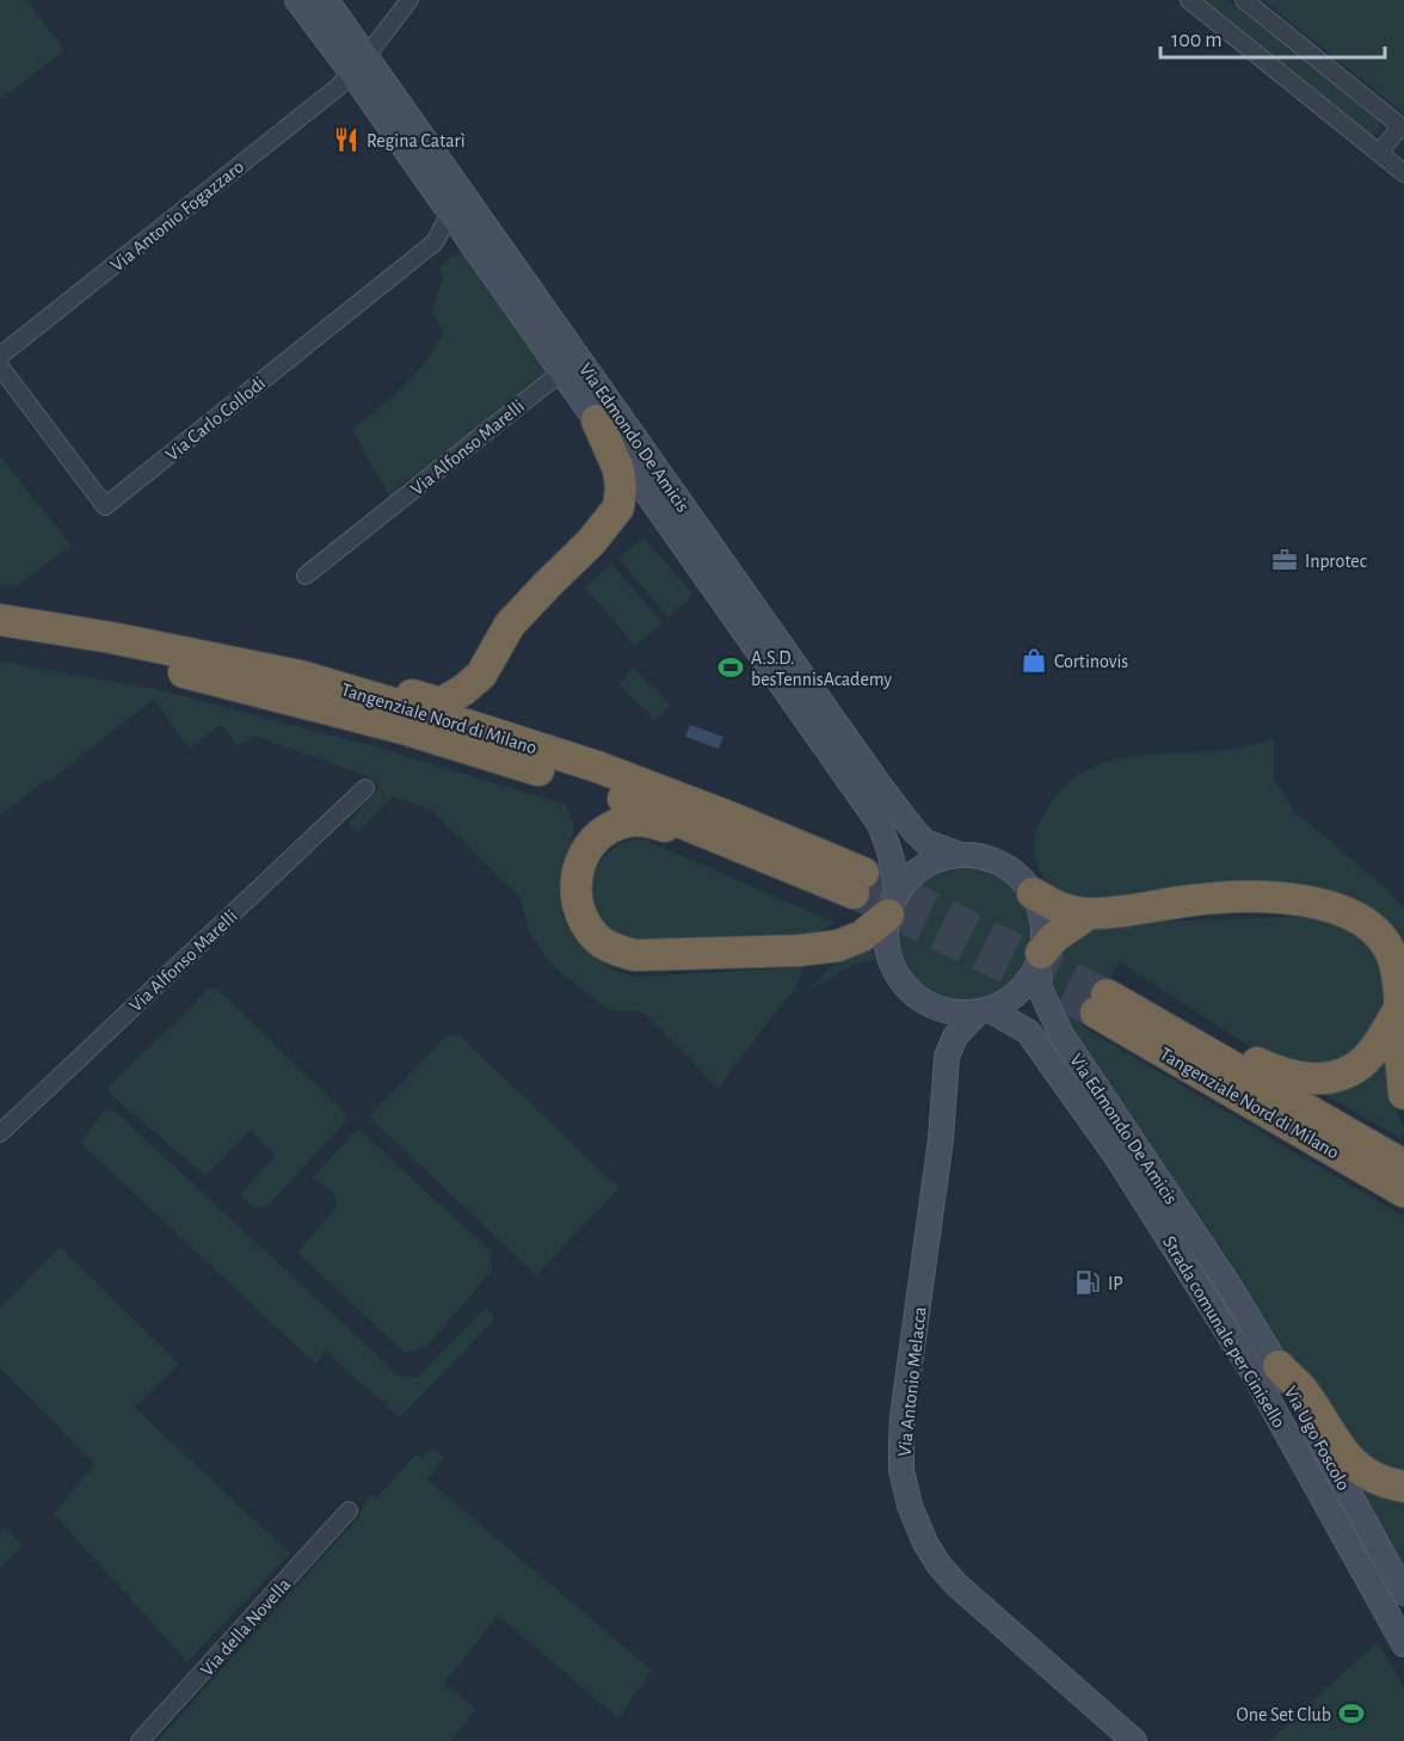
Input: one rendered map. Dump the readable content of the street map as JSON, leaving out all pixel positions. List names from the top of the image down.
{
  "streets": {
    "highway": ["Tangenziale Nord di Milano"],
    "main road": [
      "Via Edmondo De Amicis",
      "Strada comunale per Cinisello",
      "Via Antonio Melacca",
      "Via Ugo Foscolo"
    ],
    "street": [
      "Via Antonio Fogazzaro",
      "Via Carlo Collodi",
      "Via Alfonso Marelli",
      "Via della Novella"
    ]
  },
  "crossings": [
    ["Via Antonio Fogazzaro", "Via Edmondo De Amicis"],
    ["Via Carlo Collodi", "Via Edmondo De Amicis"],
    ["Via Edmondo De Amicis", "Via Alfonso Marelli"],
    ["Via Edmondo De Amicis", "Strada comunale per Cinisello"],
    ["Via Edmondo De Amicis", "Via Antonio Melacca"],
    ["Via Edmondo De Amicis", "Via Ugo Foscolo"],
    ["Strada comunale per Cinisello", "Via Antonio Melacca"]
  ],
  "places": {
    "restaurant": ["Regina Catarì"],
    "office": ["Inprotec"],
    "shop": ["Cortinovis"],
    "sports": ["A.S.D. besTennisAcademy", "One Set Club"],
    "fuel station": ["IP"]
  },
  "scale_bar": "100 m"
}
